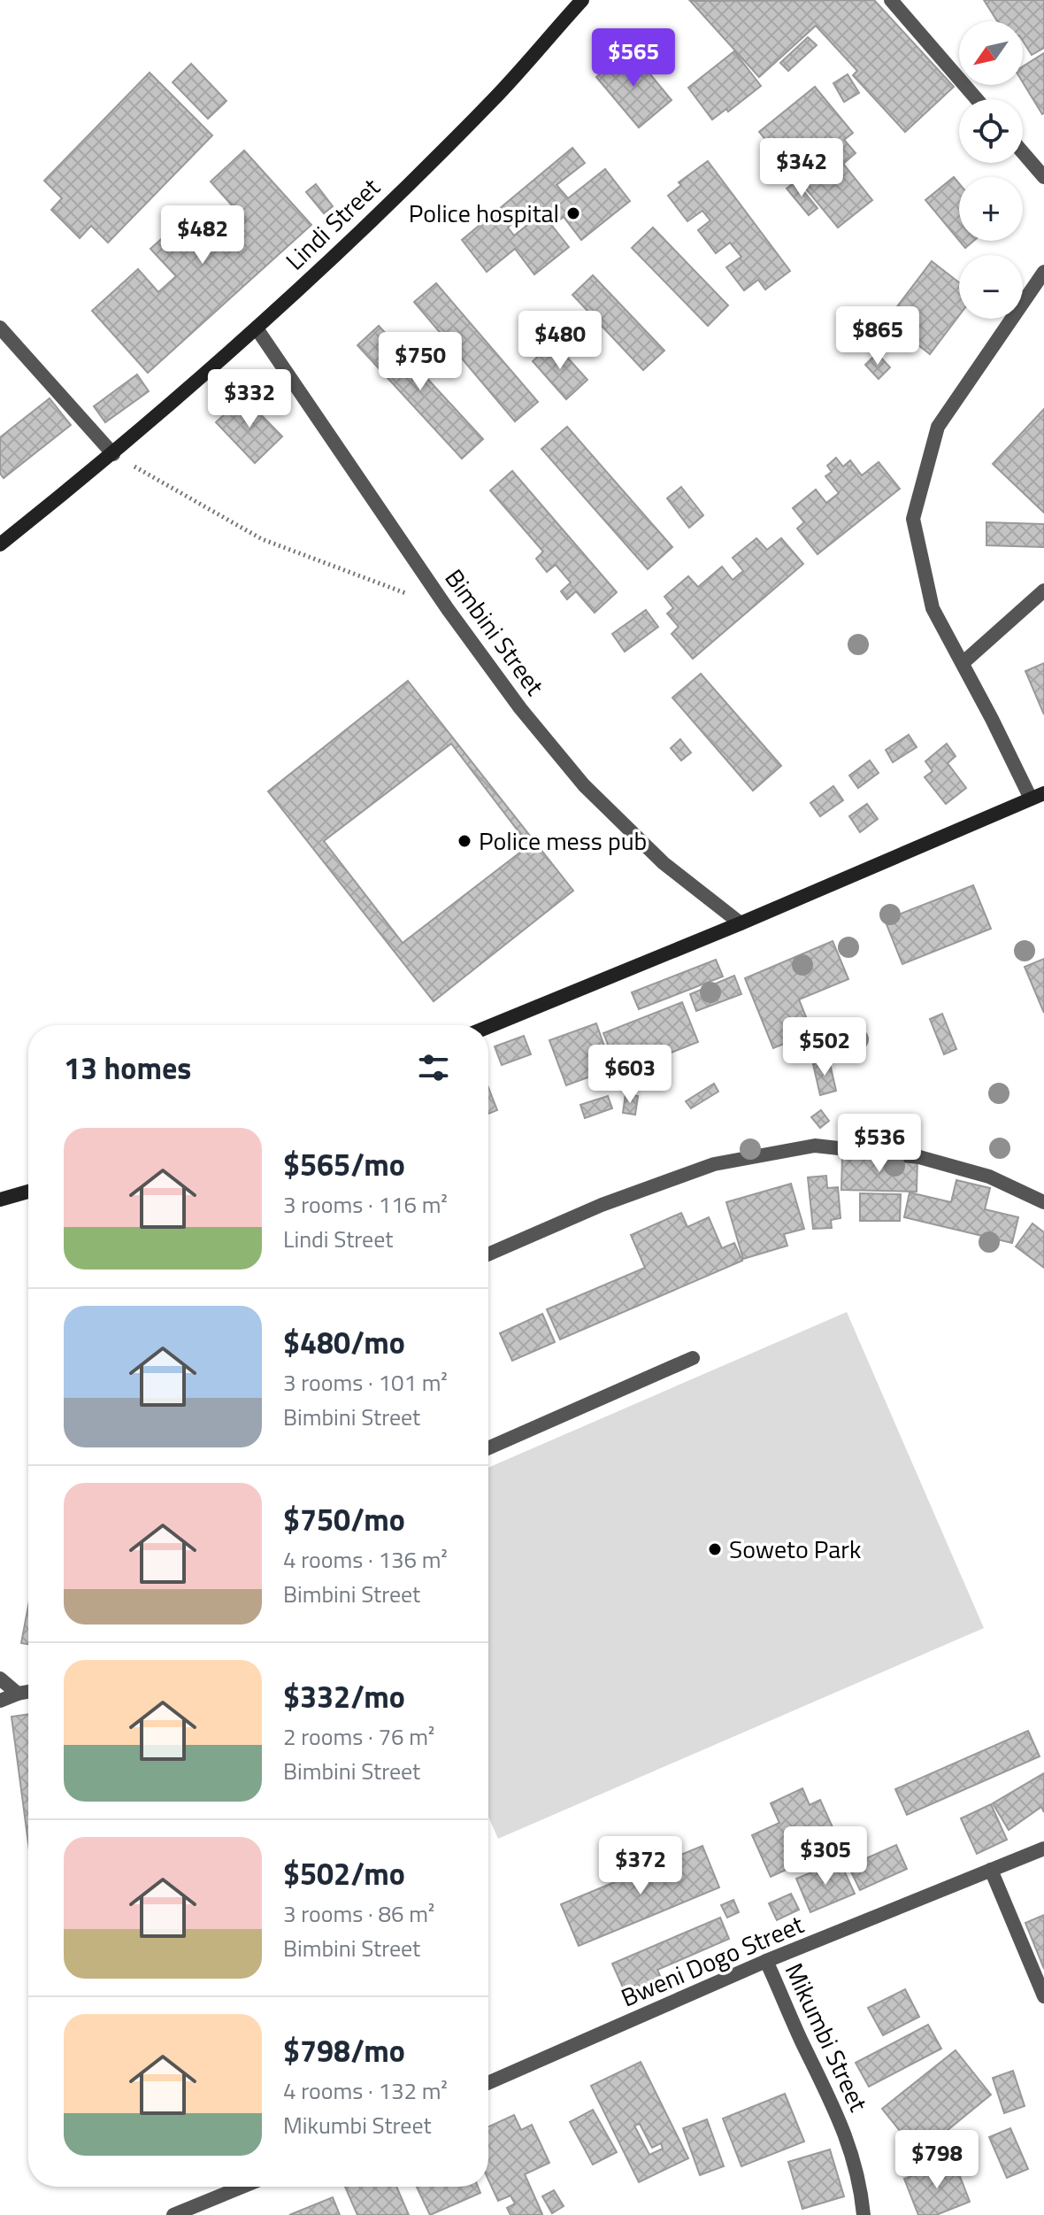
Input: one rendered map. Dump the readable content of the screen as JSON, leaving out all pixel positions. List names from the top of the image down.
{
  "streets": {
    "main road": ["Lindi Street"],
    "street": ["Bimbini Street", "Bweni Dogo Street", "Mikumbi Street"]
  },
  "crossings": [
    ["Lindi Street", "Bimbini Street"],
    ["Bweni Dogo Street", "Mikumbi Street"]
  ],
  "places": ["Police hospital", "Police mess pub", "Soweto Park"],
  "north": "bottom left",
  "page": {
    "map_buttons": ["+", "−"],
    "price": [
      "$565",
      "$342",
      "$482",
      "$865",
      "$480",
      "$750",
      "$332",
      "$502",
      "$603",
      "$536",
      "$305",
      "$372",
      "$798"
    ],
    "heading": "13 homes",
    "list": [
      {
        "name": "$565/mo",
        "note": "3 rooms · 116 m² · Lindi Street"
      },
      {
        "name": "$480/mo",
        "note": "3 rooms · 101 m² · Bimbini Street"
      },
      {
        "name": "$750/mo",
        "note": "4 rooms · 136 m² · Bimbini Street"
      },
      {
        "name": "$332/mo",
        "note": "2 rooms · 76 m² · Bimbini Street"
      },
      {
        "name": "$502/mo",
        "note": "3 rooms · 86 m² · Bimbini Street"
      },
      {
        "name": "$798/mo",
        "note": "4 rooms · 132 m² · Mikumbi Street"
      }
    ]
  }
}
